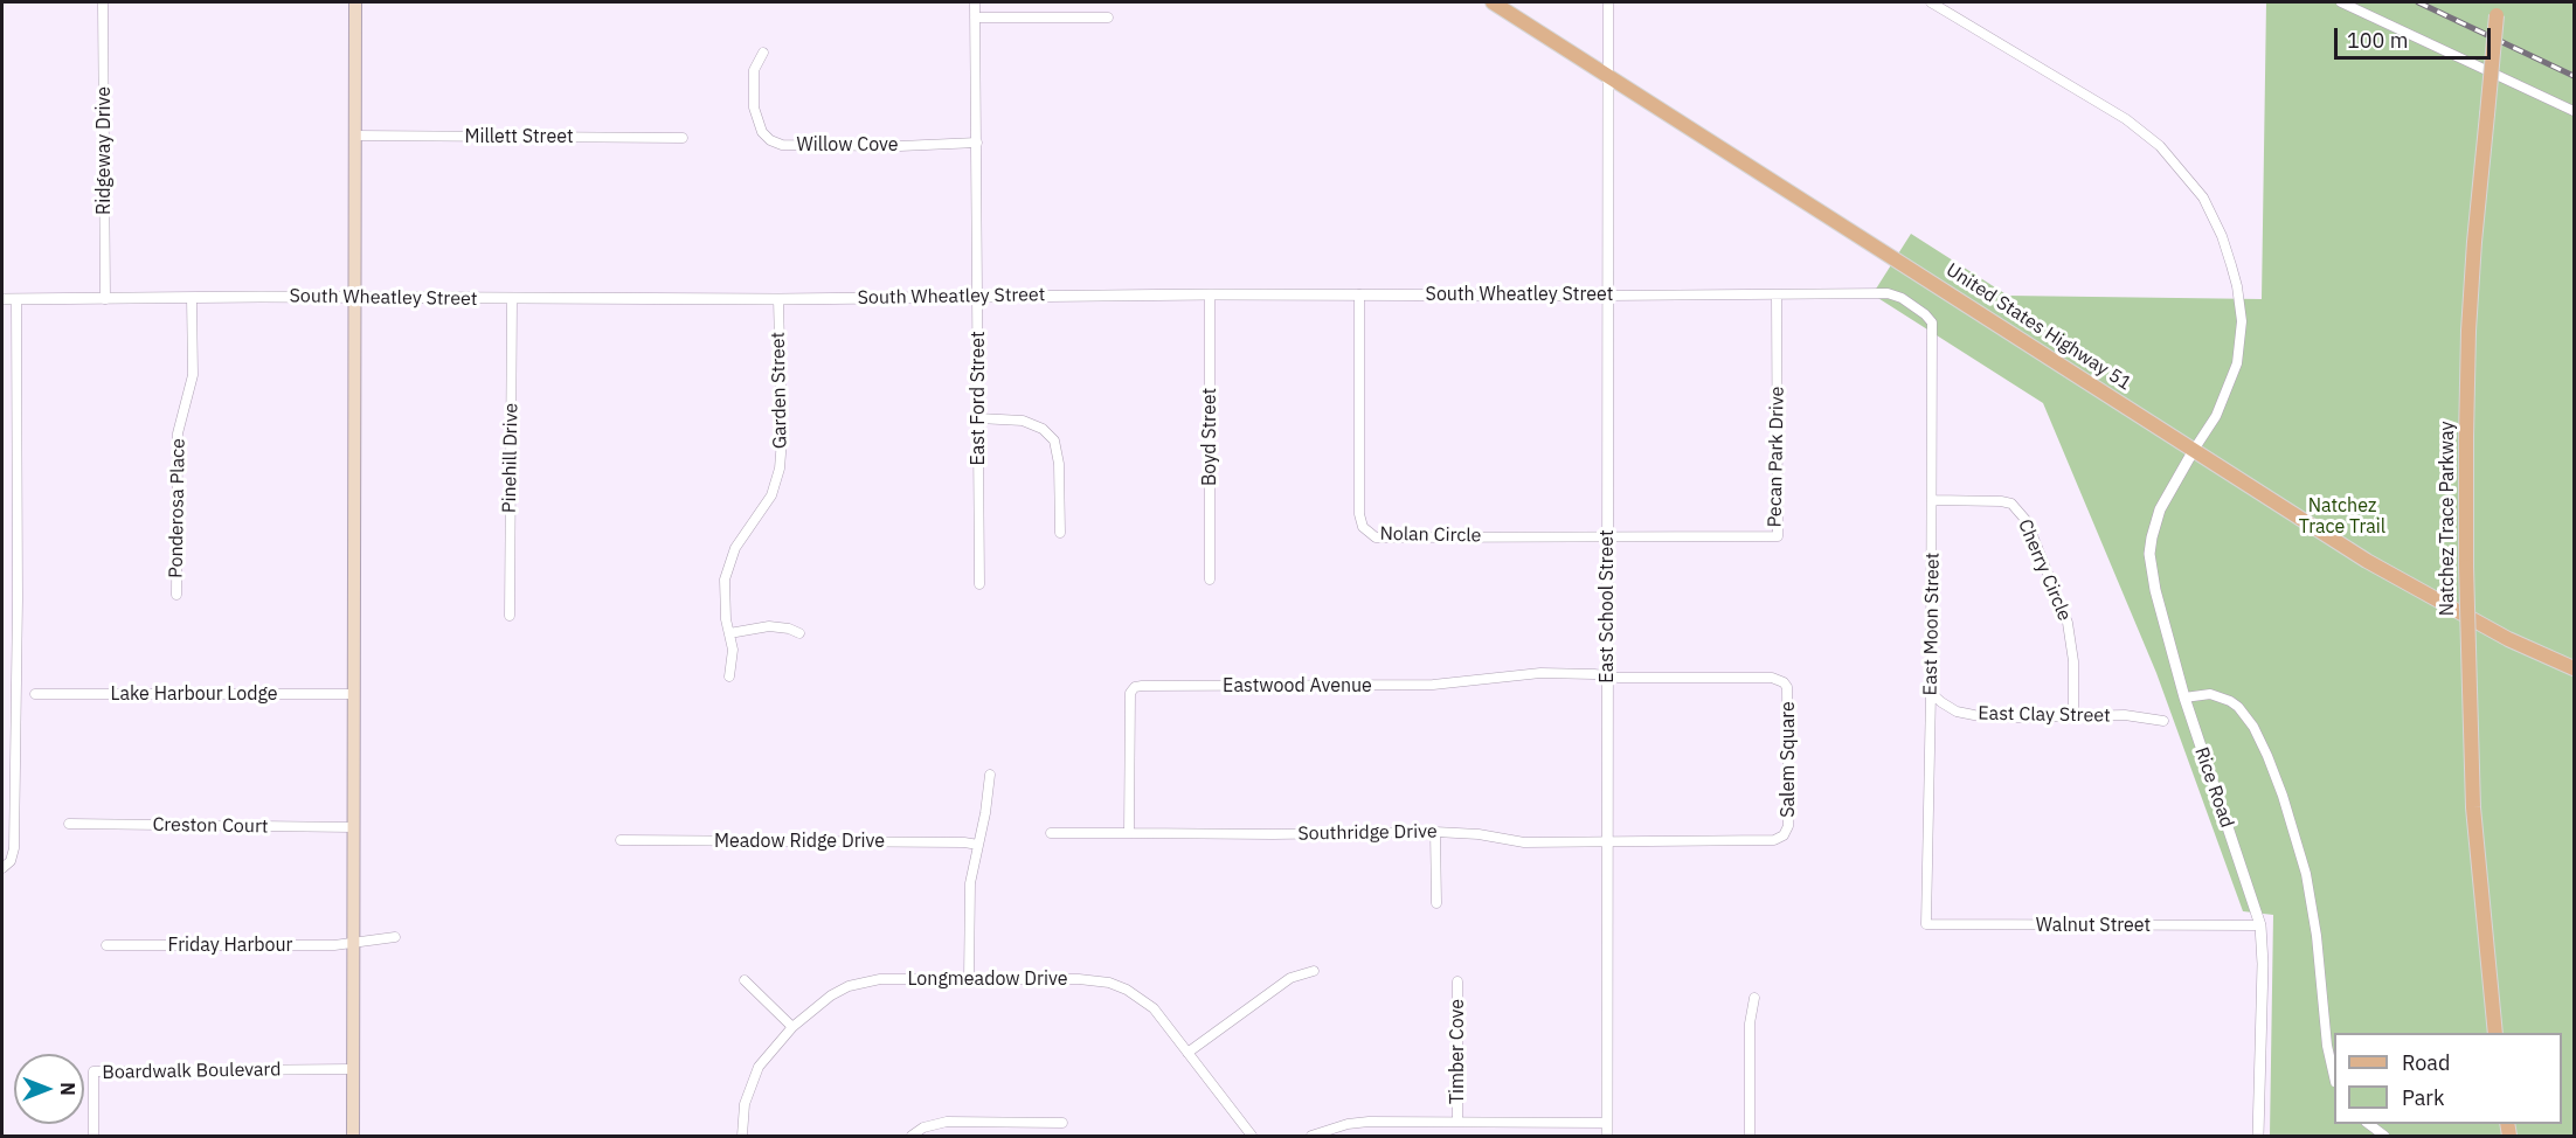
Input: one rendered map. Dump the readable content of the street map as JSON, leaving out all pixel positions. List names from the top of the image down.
{
  "streets": {
    "main road": ["United States Highway 51", "Natchez Trace Parkway"],
    "street": [
      "Millett Street",
      "Willow Cove",
      "Ridgeway Drive",
      "South Wheatley Street",
      "Garden Street",
      "East Ford Street",
      "Boyd Street",
      "Pecan Park Drive",
      "Pinehill Drive",
      "Ponderosa Place",
      "Nolan Circle",
      "Cherry Circle",
      "East School Street",
      "East Moon Street",
      "Eastwood Avenue",
      "Lake Harbour Lodge",
      "East Clay Street",
      "Salem Square",
      "Rice Road",
      "Creston Court",
      "Southridge Drive",
      "Meadow Ridge Drive",
      "Walnut Street",
      "Friday Harbour",
      "Longmeadow Drive",
      "Timber Cove",
      "Boardwalk Boulevard"
    ]
  },
  "crossings": [
    ["Willow Cove", "East Ford Street"],
    ["Ridgeway Drive", "South Wheatley Street"],
    ["South Wheatley Street", "Garden Street"],
    ["South Wheatley Street", "East Ford Street"],
    ["South Wheatley Street", "Boyd Street"],
    ["South Wheatley Street", "Pecan Park Drive"],
    ["South Wheatley Street", "Pinehill Drive"],
    ["South Wheatley Street", "Ponderosa Place"],
    ["South Wheatley Street", "Nolan Circle"],
    ["South Wheatley Street", "East School Street"],
    ["South Wheatley Street", "East Moon Street"],
    ["United States Highway 51", "East School Street"],
    ["United States Highway 51", "Rice Road"],
    ["Pecan Park Drive", "Nolan Circle"],
    ["Pecan Park Drive", "East School Street"],
    ["Nolan Circle", "East School Street"],
    ["Cherry Circle", "East Moon Street"],
    ["Cherry Circle", "East Clay Street"],
    ["East School Street", "Eastwood Avenue"],
    ["East School Street", "Salem Square"],
    ["East School Street", "Southridge Drive"],
    ["East Moon Street", "East Clay Street"],
    ["East Moon Street", "Walnut Street"],
    ["Eastwood Avenue", "Salem Square"],
    ["Eastwood Avenue", "Southridge Drive"],
    ["Salem Square", "Southridge Drive"],
    ["Rice Road", "Walnut Street"]
  ],
  "parks": ["Natchez Trace Trail"],
  "legend": ["Road", "Park"],
  "scale_bar": "100 m",
  "north": "right"
}
